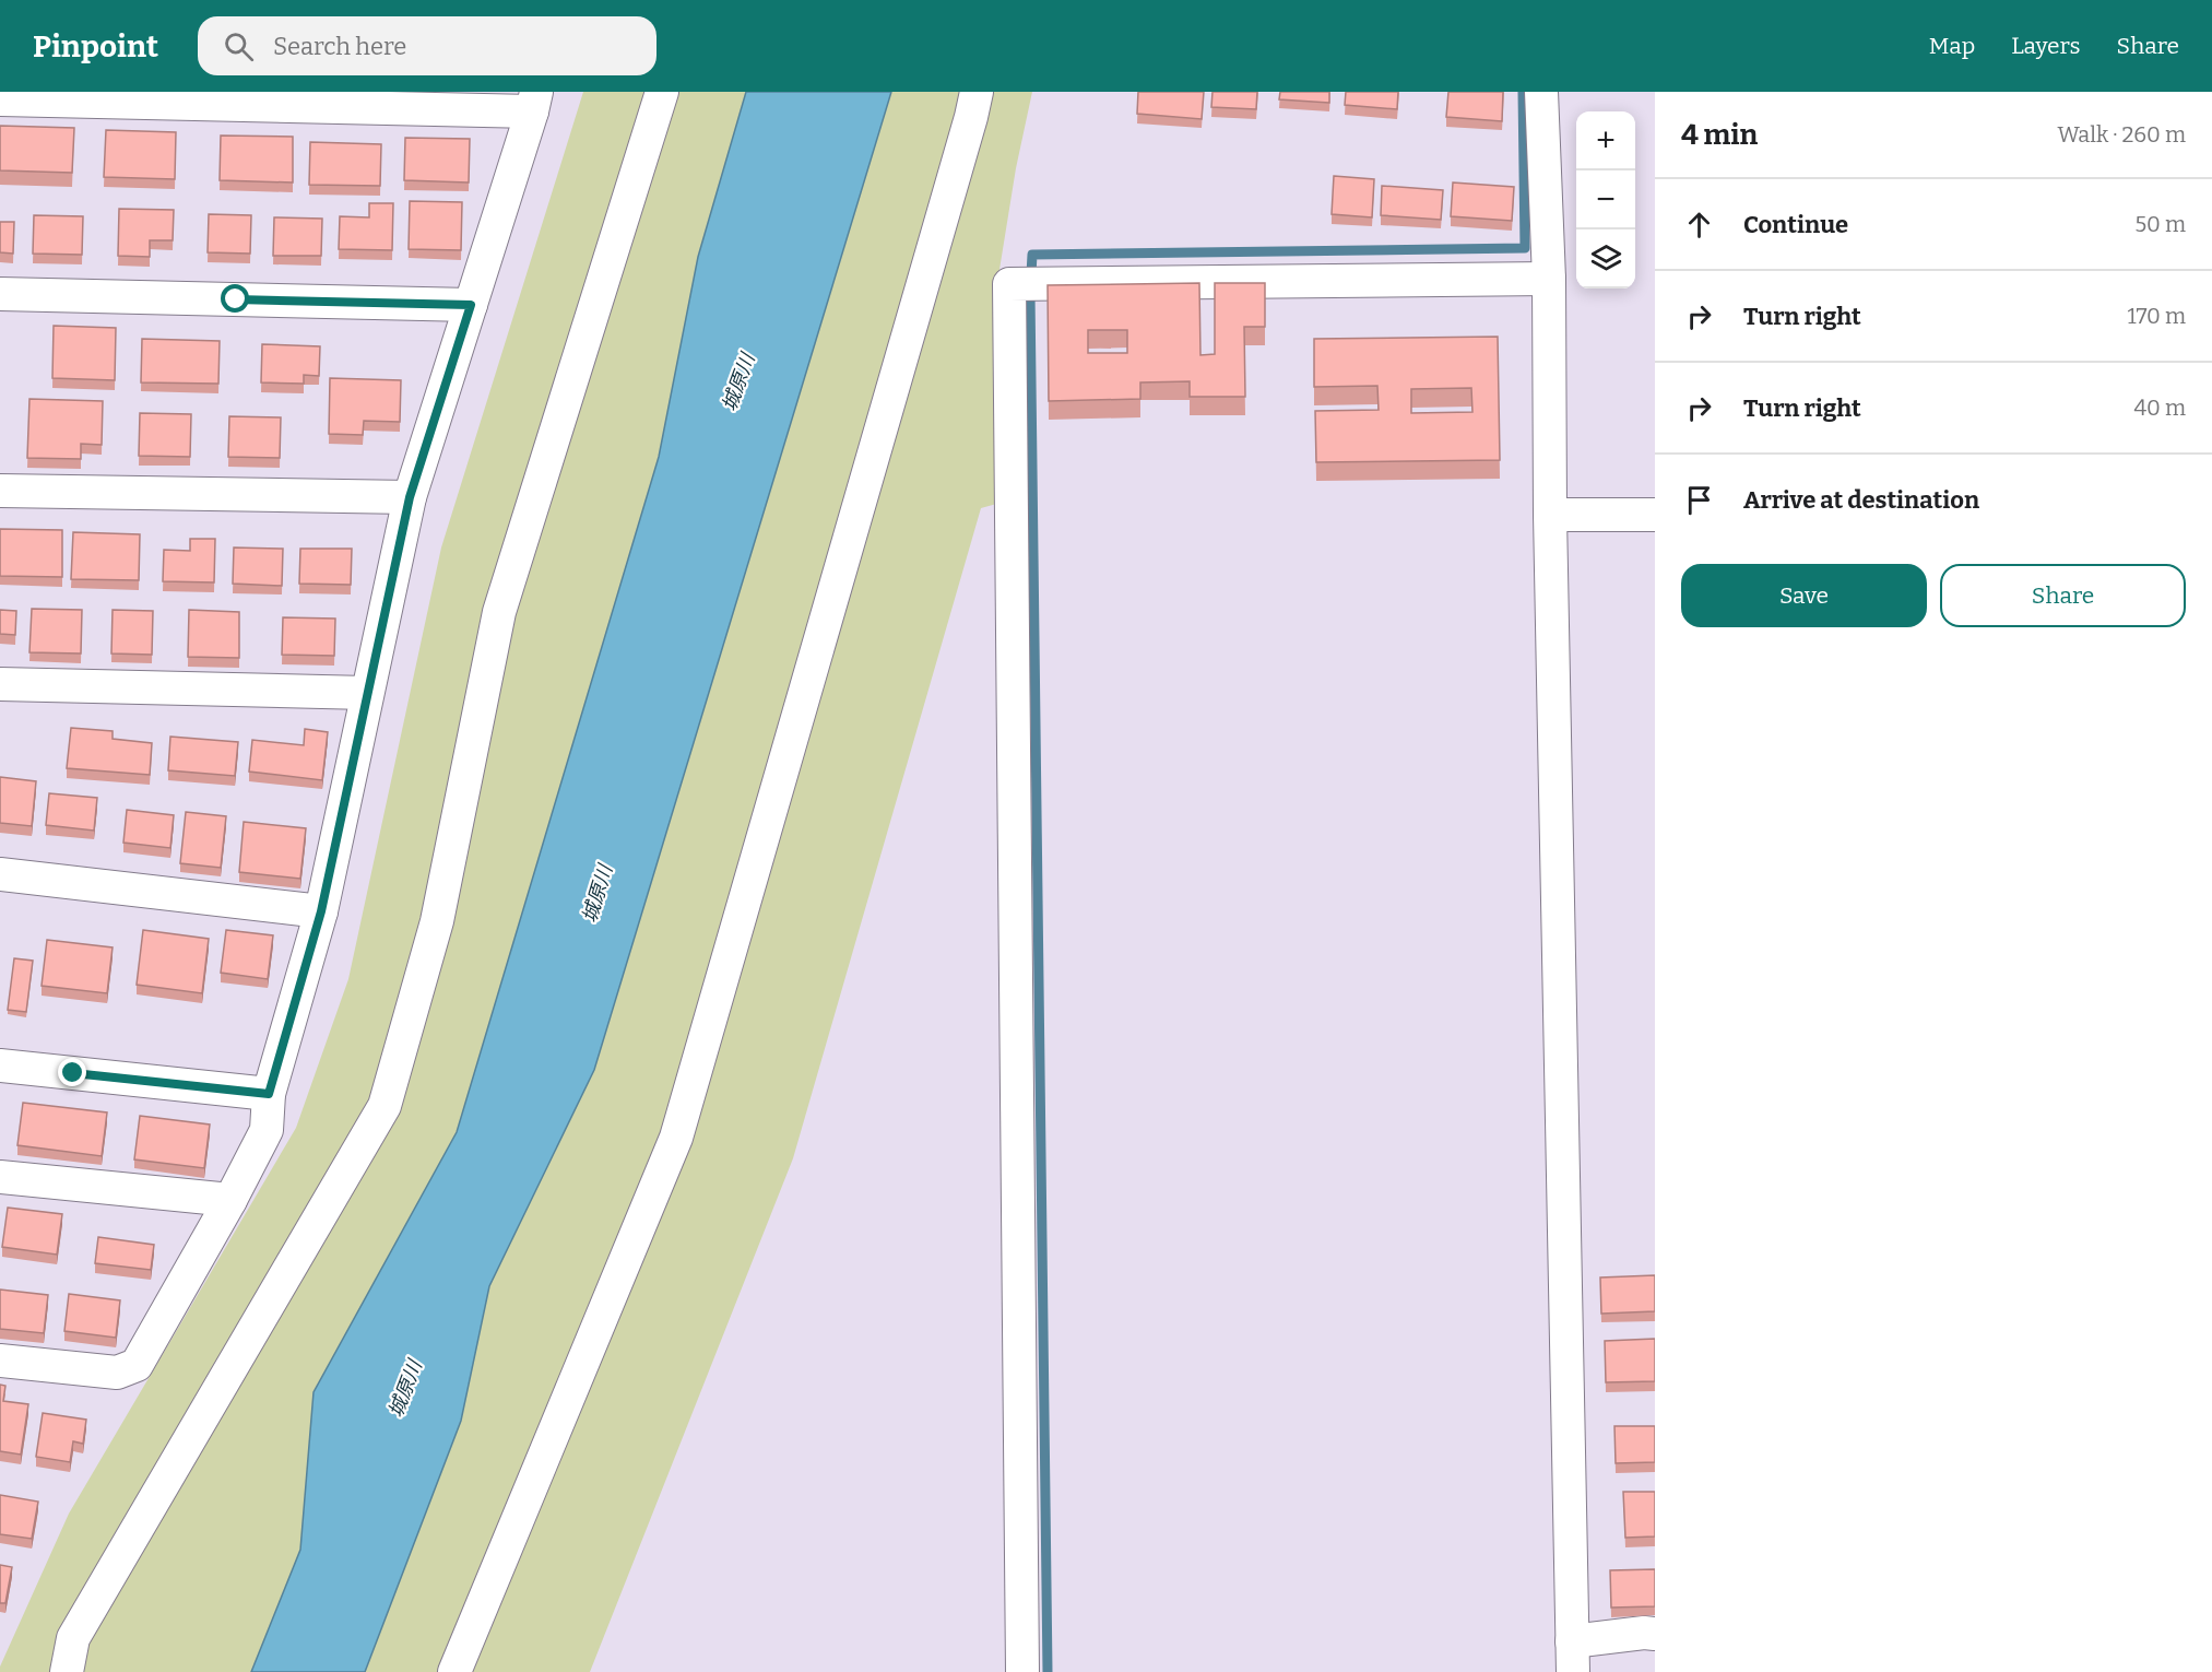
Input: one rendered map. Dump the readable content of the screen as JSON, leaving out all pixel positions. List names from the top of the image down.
{
  "water": ["城原川"],
  "page": {
    "header": "Pinpoint",
    "search": "Search here",
    "nav": ["Map", "Layers", "Share"],
    "heading": ["4 min", "Walk · 260 m"],
    "map_buttons": ["+", "−"],
    "list": [
      ["Continue", "50 m"],
      ["Turn right", "170 m"],
      ["Turn right", "40 m"],
      "Arrive at destination"
    ],
    "buttons": ["Save", "Share"]
  }
}
